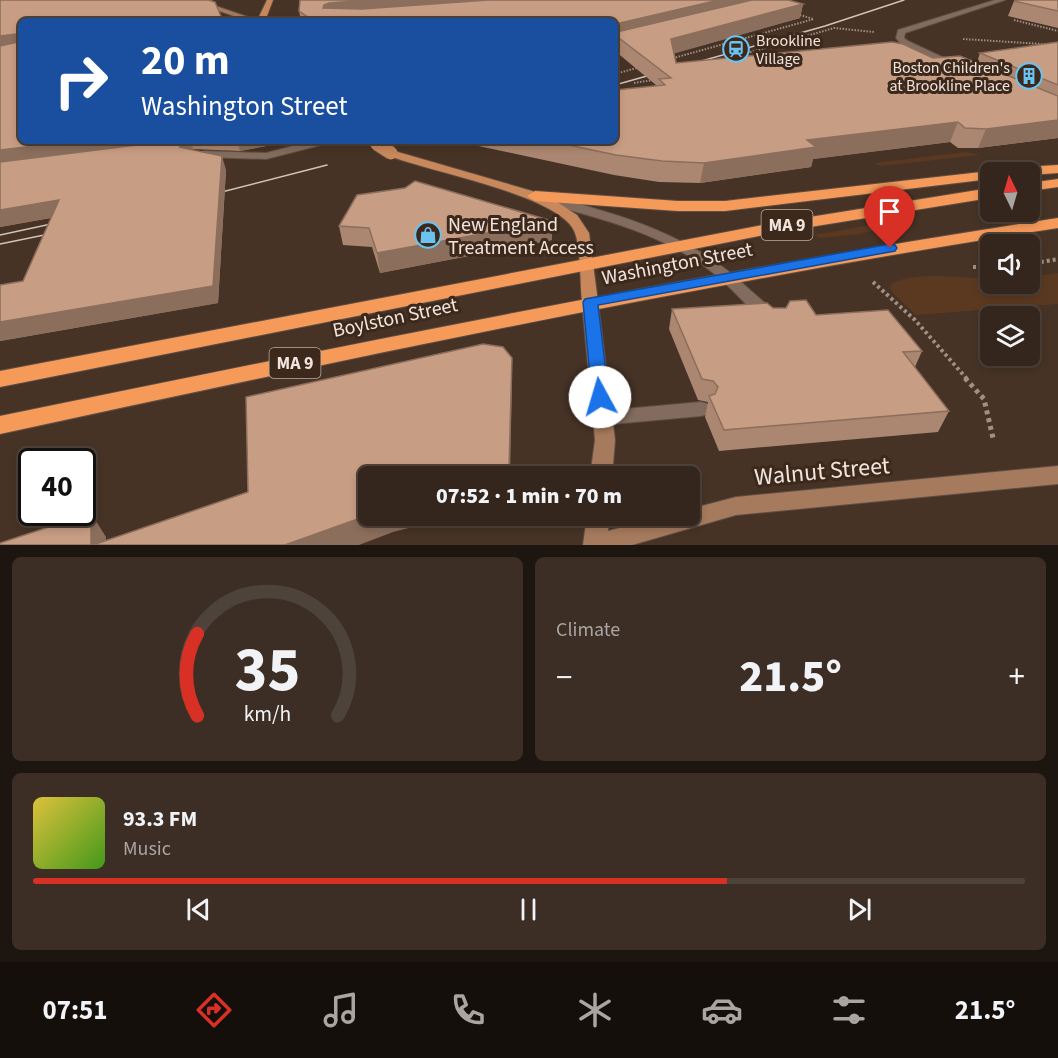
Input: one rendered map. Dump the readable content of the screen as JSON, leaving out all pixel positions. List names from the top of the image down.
{
  "streets": {
    "highway": ["MA 9", "Washington Street", "Boylston Street"],
    "street": ["Walnut Street"]
  },
  "crossings": [
    ["Washington Street", "Boylston Street"]
  ],
  "places": {
    "station": ["Brookline Village"],
    "building": ["Boston Children's at Brookline Place"],
    "shop": ["New England Treatment Access"]
  },
  "north": "top",
  "page": {
    "turn": ["20 m", "Washington Street"],
    "limit": "40",
    "trip": "07:52 · 1 min · 70 m",
    "tile": "Climate",
    "heat": ["−", "21.5°", "+"],
    "song": ["93.3 FM", "Music"],
    "tabs": ["07:51", "21.5°"],
    "gauge": ["35", "km/h"]
  }
}
